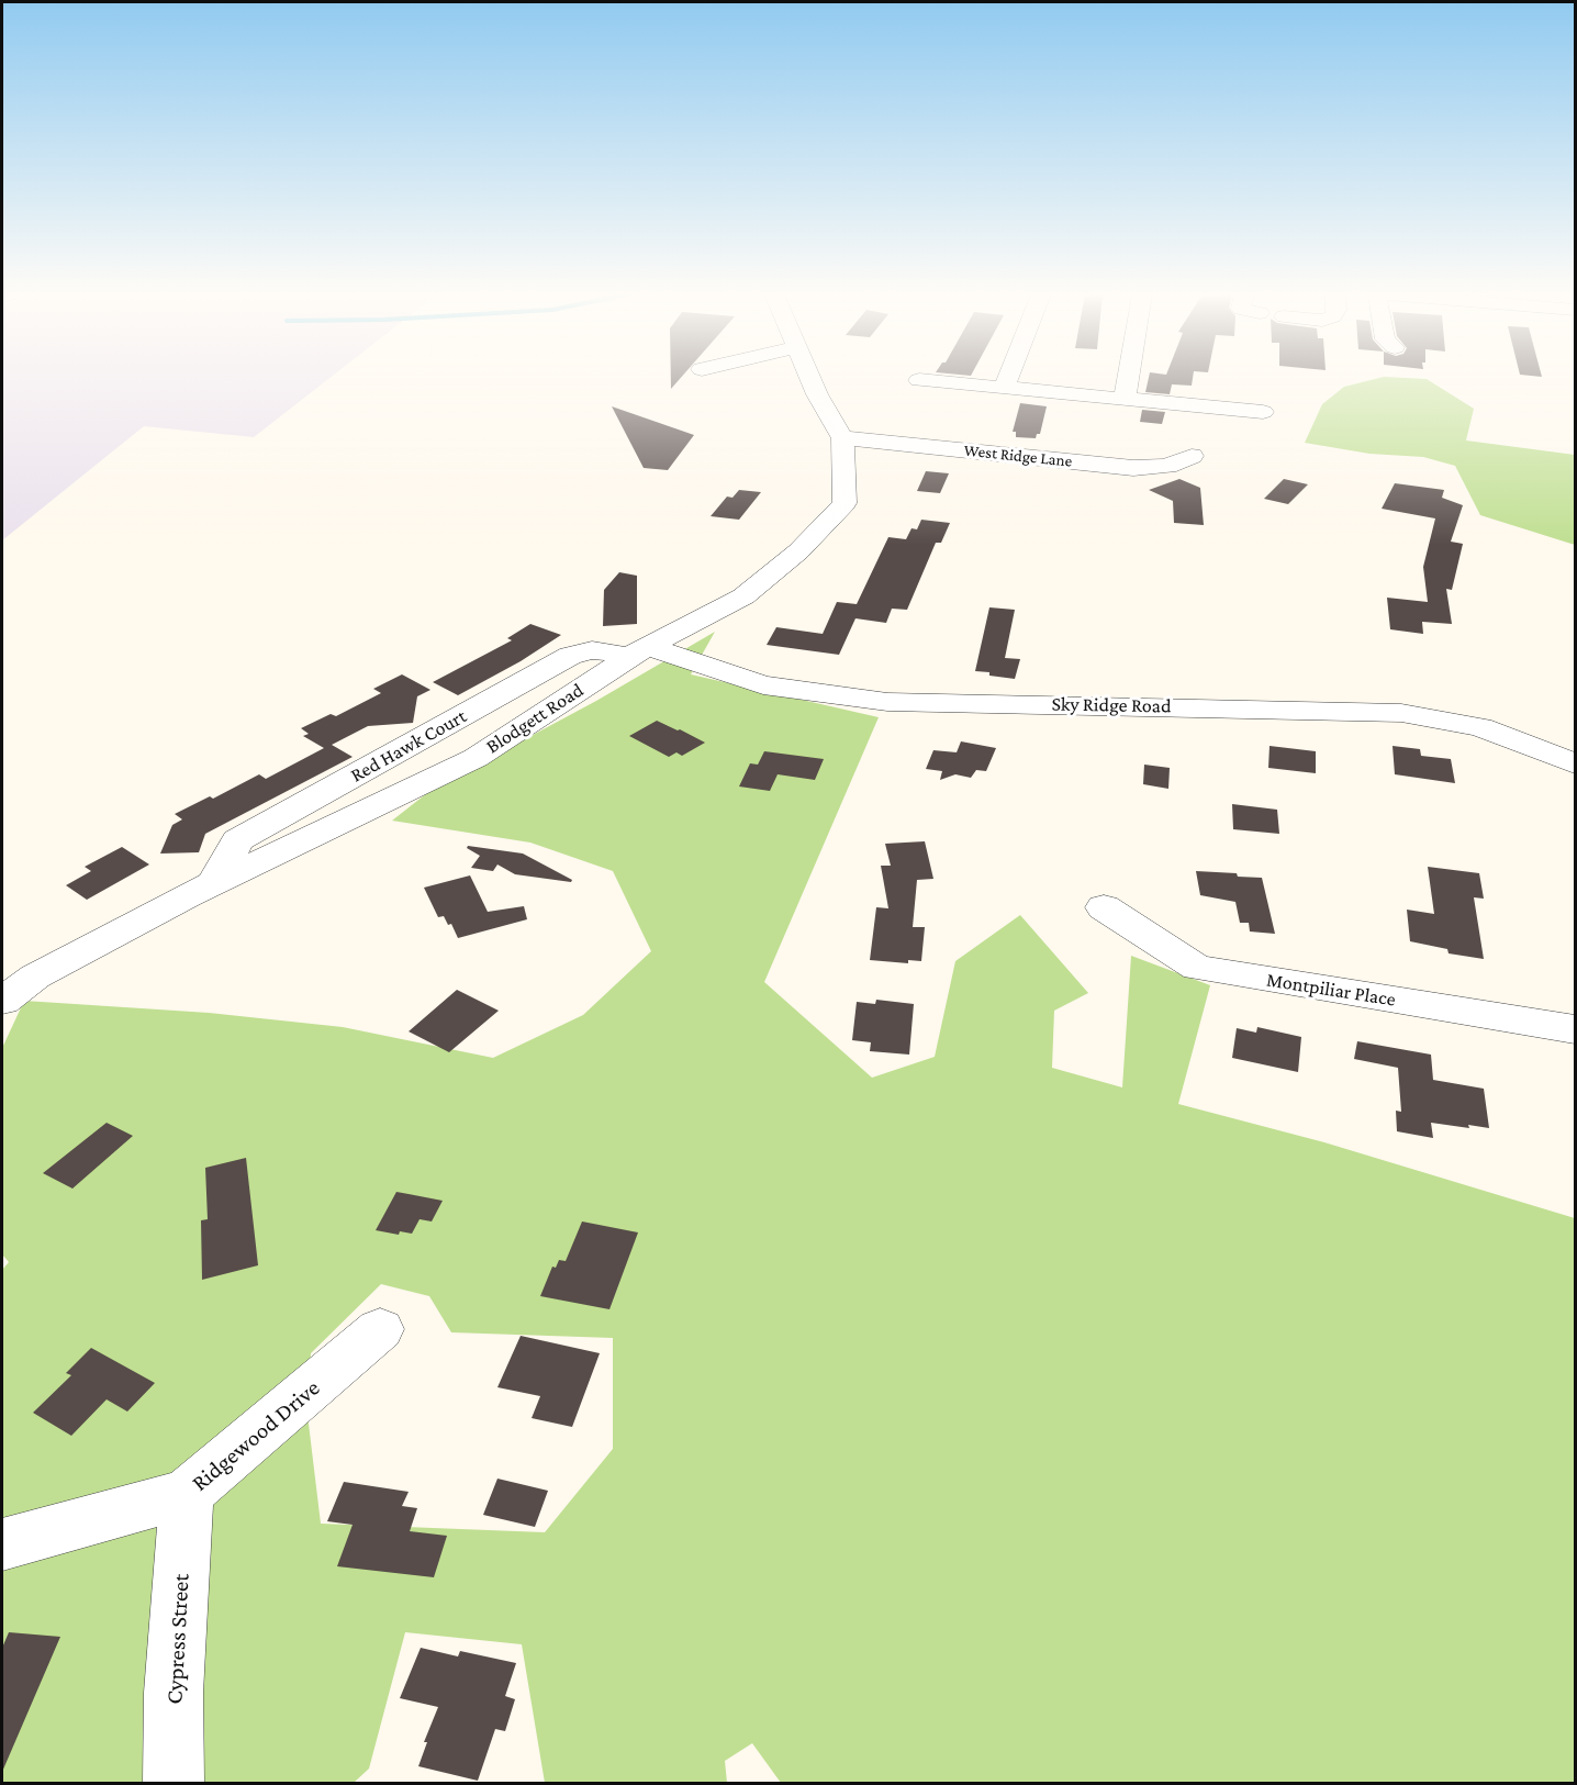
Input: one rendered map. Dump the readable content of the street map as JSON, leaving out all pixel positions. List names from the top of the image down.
{
  "streets": {
    "street": [
      "West Ridge Lane",
      "Sky Ridge Road",
      "Blodgett Road",
      "Red Hawk Court",
      "Montpiliar Place",
      "Ridgewood Drive",
      "Cypress Street"
    ]
  },
  "crossings": [
    ["West Ridge Lane", "Blodgett Road"],
    ["Sky Ridge Road", "Blodgett Road"],
    ["Sky Ridge Road", "Red Hawk Court"],
    ["Blodgett Road", "Red Hawk Court"],
    ["Ridgewood Drive", "Cypress Street"]
  ]
}
